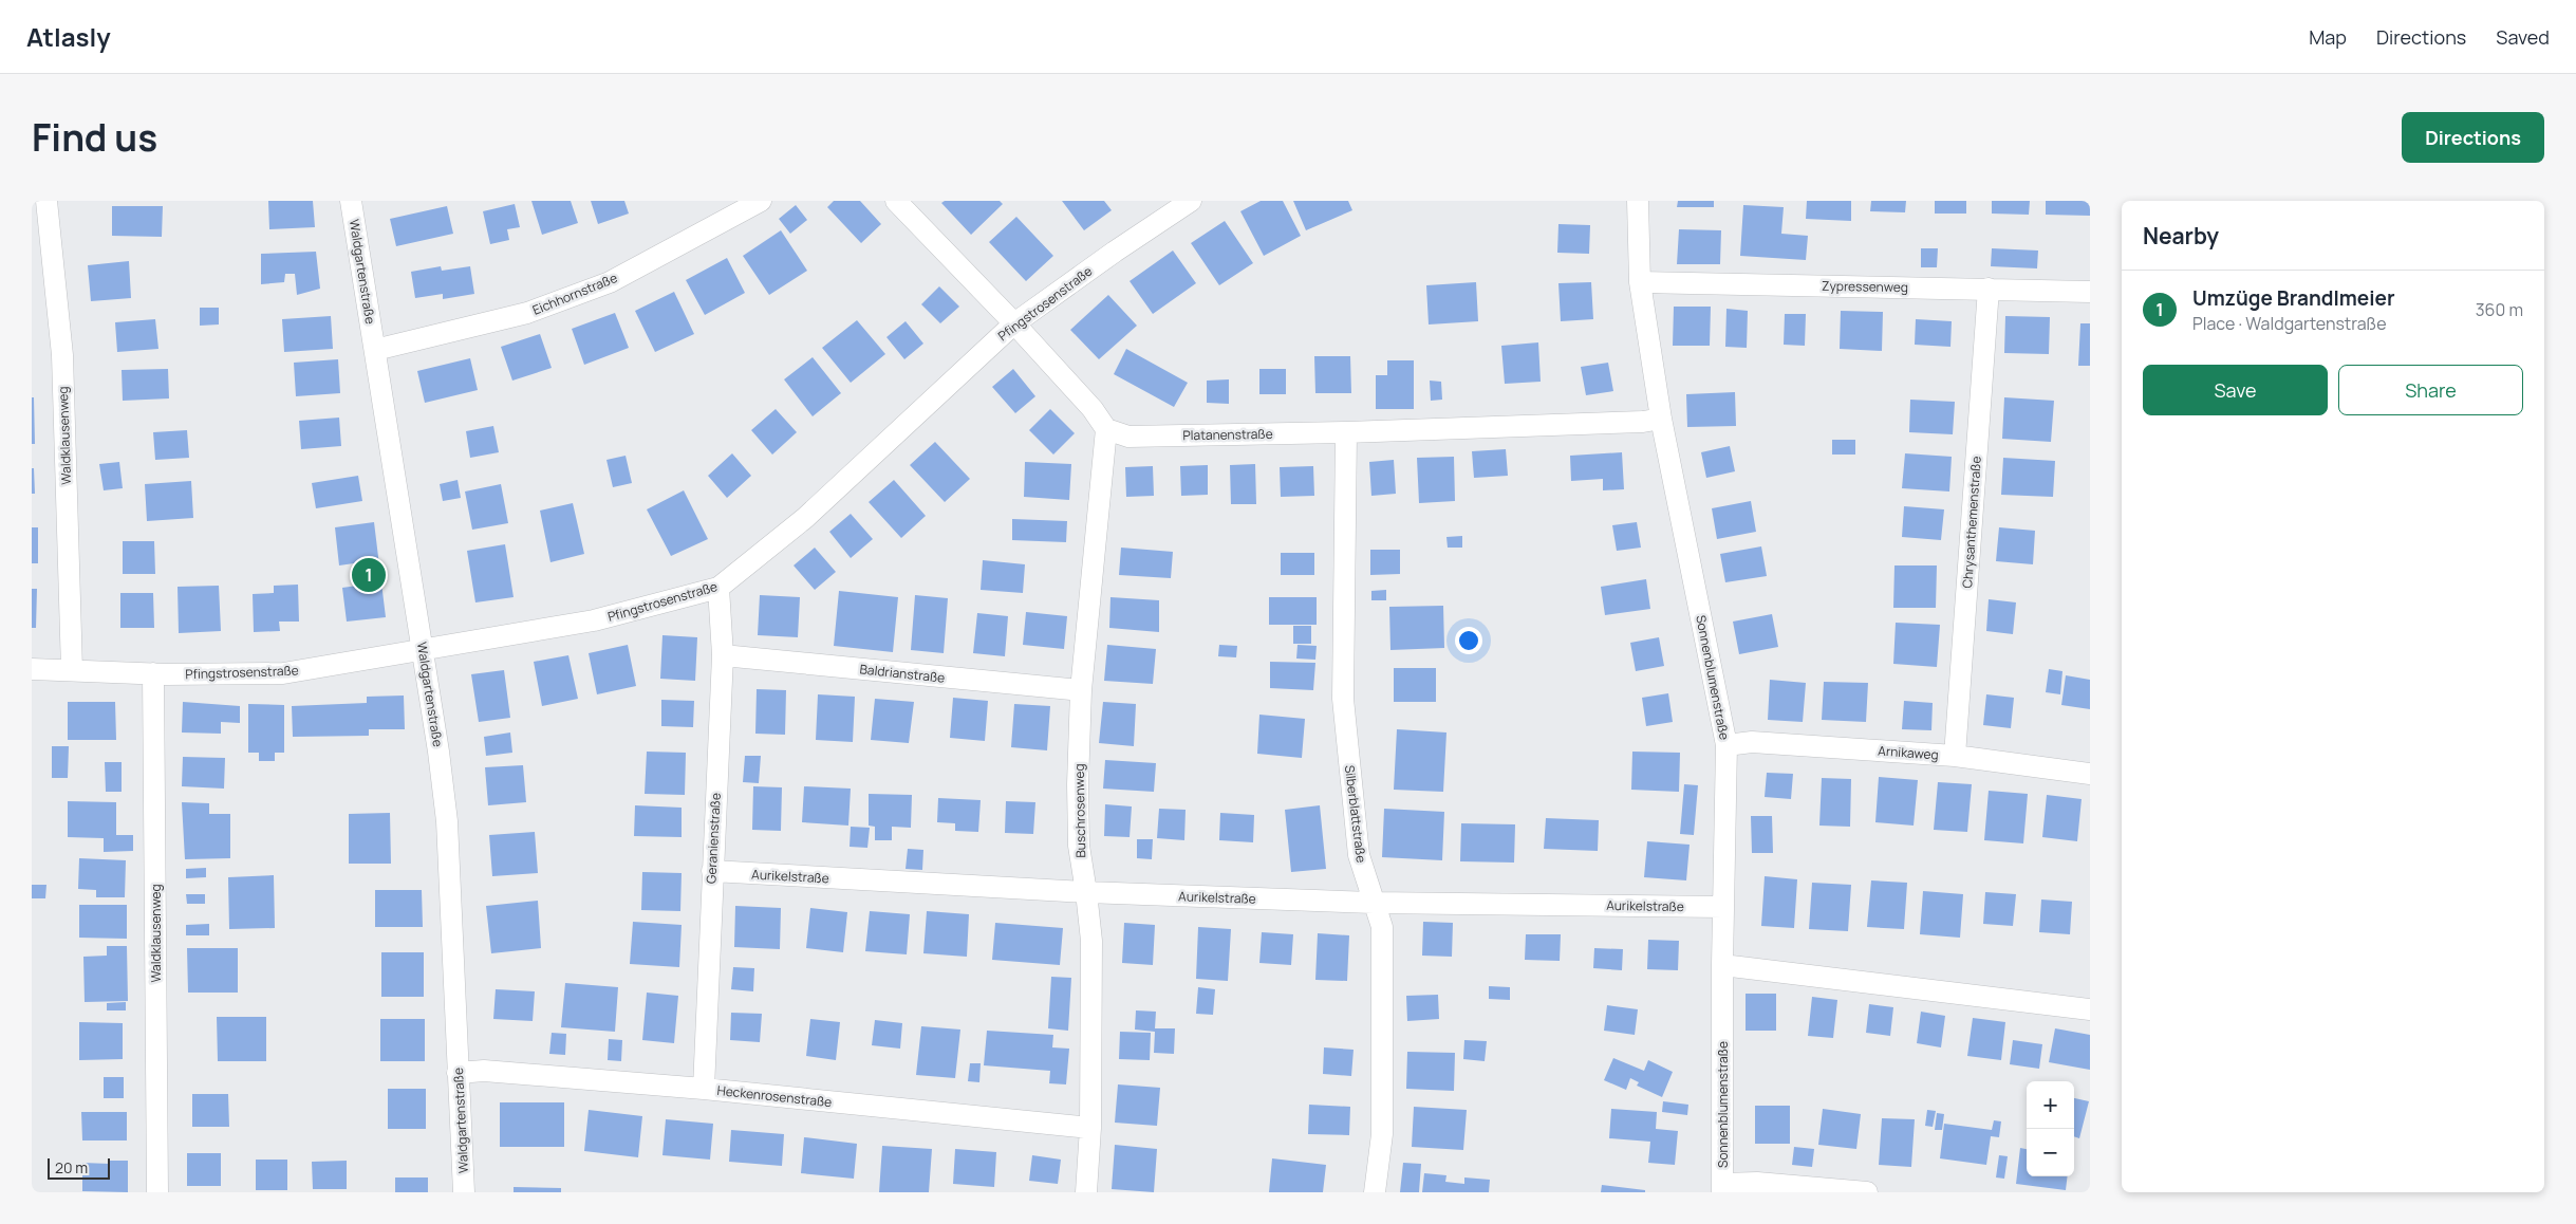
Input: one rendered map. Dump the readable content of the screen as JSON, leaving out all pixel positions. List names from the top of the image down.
{
  "streets": {
    "street": [
      "Waldgartenstraße",
      "Zypressenweg",
      "Eichhornstraße",
      "Pfingstrosenstraße",
      "Platanenstraße",
      "Waldklausenweg",
      "Chrysanthemenstraße",
      "Baldrianstraße",
      "Sonnenblumenstraße",
      "Arnikaweg",
      "Buschrosenweg",
      "Silberblattstraße",
      "Geranienstraße",
      "Aurikelstraße",
      "Heckenrosenstraße"
    ]
  },
  "crossings": [
    ["Waldgartenstraße", "Eichhornstraße"],
    ["Waldgartenstraße", "Pfingstrosenstraße"],
    ["Waldgartenstraße", "Heckenrosenstraße"],
    ["Zypressenweg", "Chrysanthemenstraße"],
    ["Zypressenweg", "Sonnenblumenstraße"],
    ["Pfingstrosenstraße", "Waldklausenweg"],
    ["Pfingstrosenstraße", "Geranienstraße"],
    ["Platanenstraße", "Sonnenblumenstraße"],
    ["Platanenstraße", "Buschrosenweg"],
    ["Platanenstraße", "Silberblattstraße"],
    ["Chrysanthemenstraße", "Arnikaweg"],
    ["Baldrianstraße", "Buschrosenweg"],
    ["Baldrianstraße", "Geranienstraße"],
    ["Sonnenblumenstraße", "Arnikaweg"],
    ["Sonnenblumenstraße", "Aurikelstraße"],
    ["Buschrosenweg", "Aurikelstraße"],
    ["Buschrosenweg", "Heckenrosenstraße"],
    ["Silberblattstraße", "Aurikelstraße"],
    ["Geranienstraße", "Aurikelstraße"],
    ["Geranienstraße", "Heckenrosenstraße"]
  ],
  "scale_bar": "20 m",
  "page": {
    "header": "Atlasly",
    "nav": ["Map", "Directions", "Saved"],
    "title": "Find us",
    "buttons": [
      "Directions",
      ["Save", "Share"]
    ],
    "heading": "Nearby",
    "list": [
      {
        "mark": "1",
        "name": "Umzüge Brandlmeier",
        "note": "Place · Waldgartenstraße",
        "value": "360 m"
      }
    ],
    "pins": "1",
    "map_buttons": ["+", "−"],
    "scale": "20 m"
  }
}
